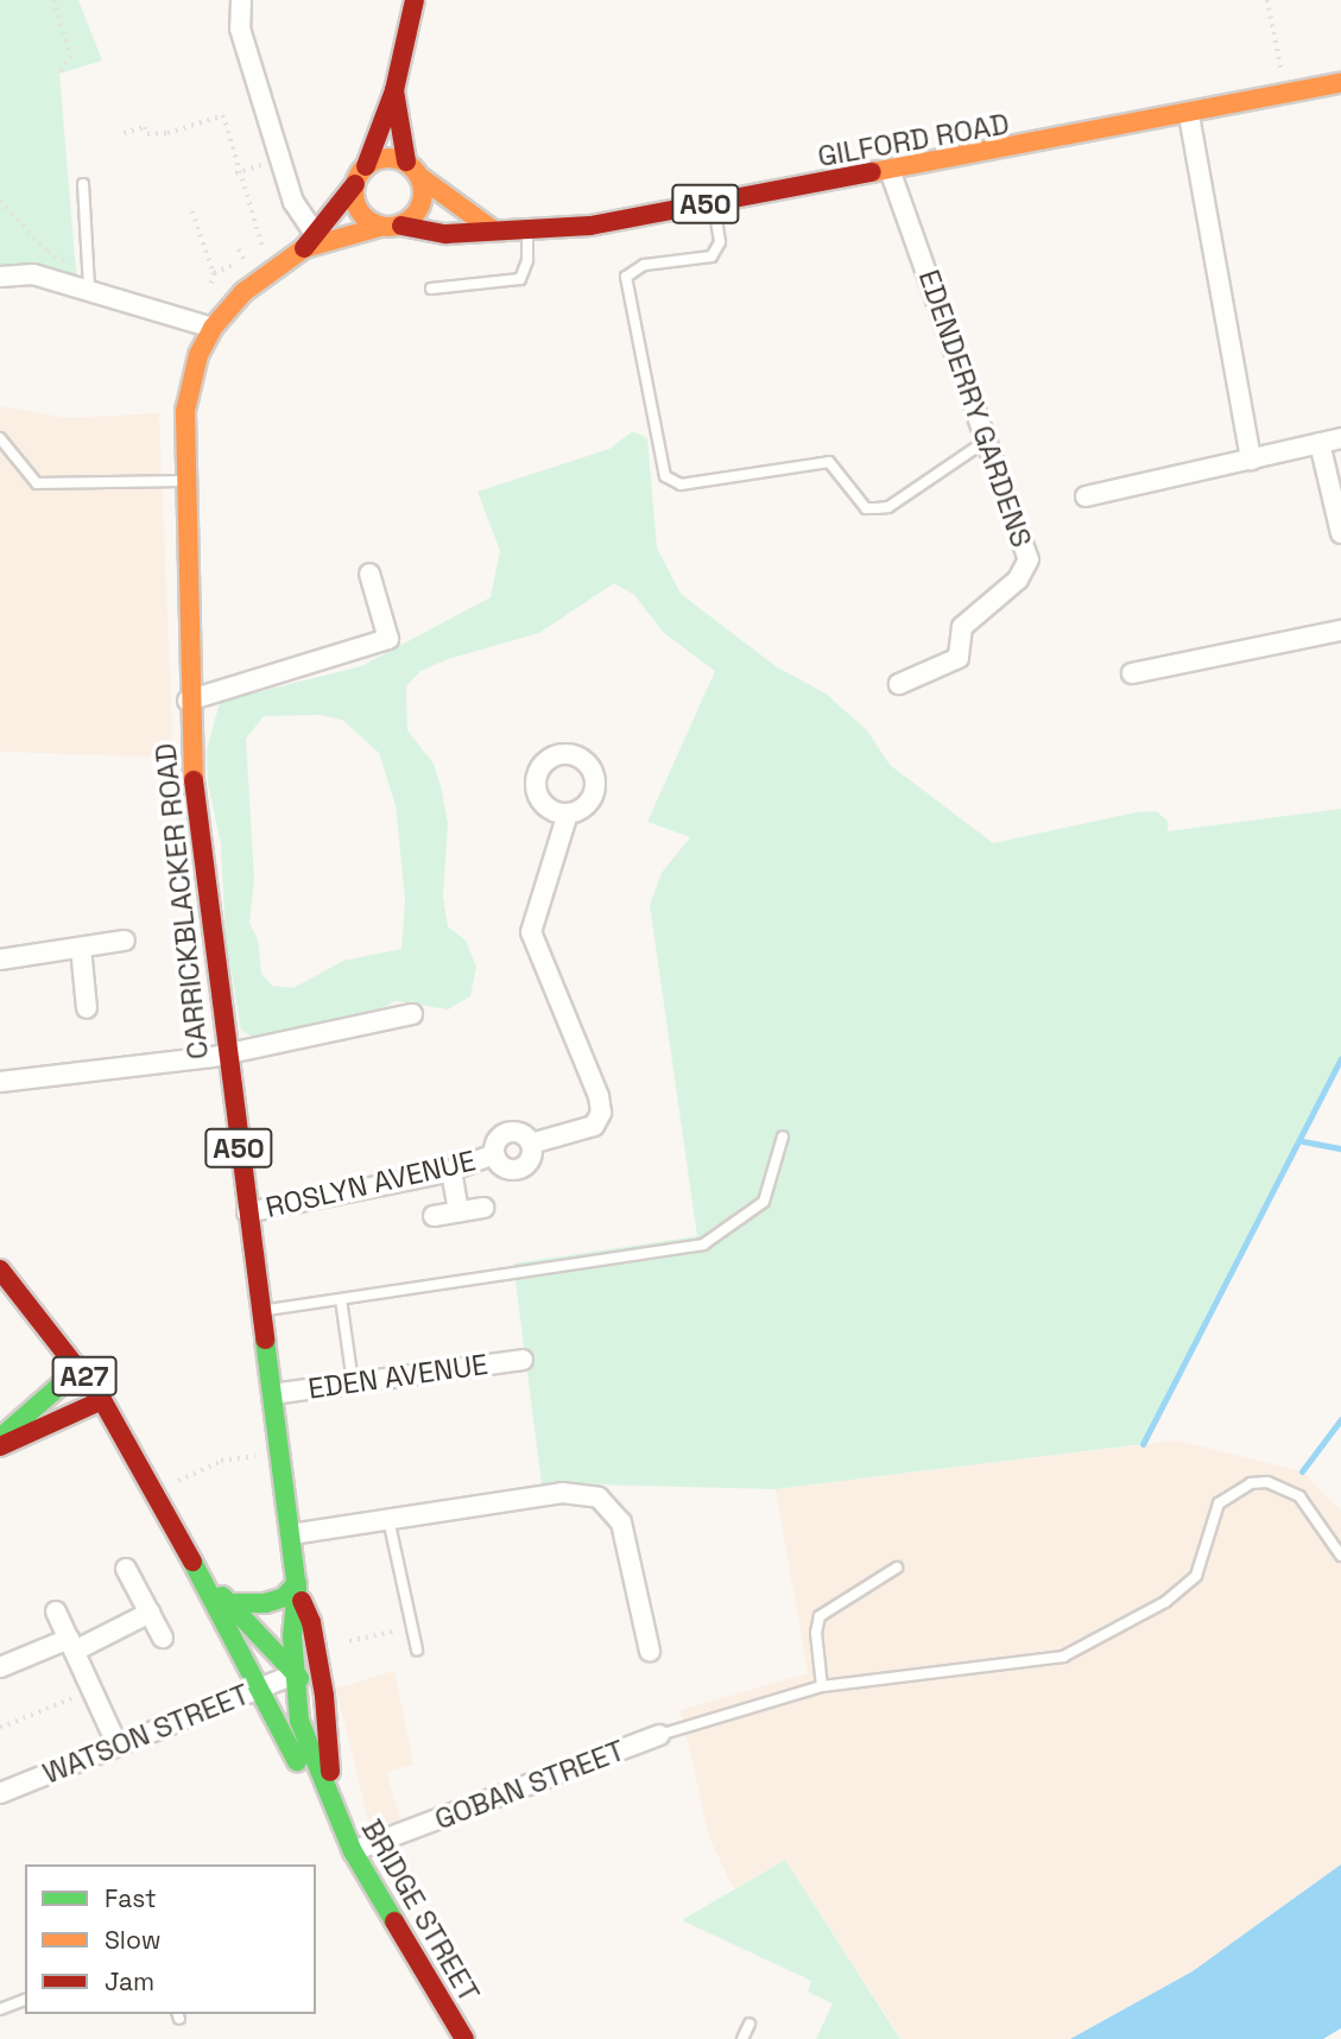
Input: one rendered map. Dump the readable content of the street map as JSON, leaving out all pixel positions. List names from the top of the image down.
{
  "streets": {
    "main road": [
      "GILFORD ROAD",
      "A50",
      "CARRICKBLACKER ROAD",
      "A27",
      "BRIDGE STREET"
    ],
    "street": [
      "EDENDERRY GARDENS",
      "ROSLYN AVENUE",
      "EDEN AVENUE",
      "WATSON STREET",
      "GOBAN STREET"
    ]
  },
  "crossings": [
    ["GILFORD ROAD", "A50"],
    ["GILFORD ROAD", "EDENDERRY GARDENS"],
    ["GILFORD ROAD", "CARRICKBLACKER ROAD"],
    ["A50", "CARRICKBLACKER ROAD"],
    ["CARRICKBLACKER ROAD", "ROSLYN AVENUE"],
    ["CARRICKBLACKER ROAD", "EDEN AVENUE"],
    ["CARRICKBLACKER ROAD", "WATSON STREET"],
    ["CARRICKBLACKER ROAD", "BRIDGE STREET"],
    ["WATSON STREET", "BRIDGE STREET"],
    ["GOBAN STREET", "BRIDGE STREET"]
  ],
  "legend": ["Fast", "Slow", "Jam"]
}
